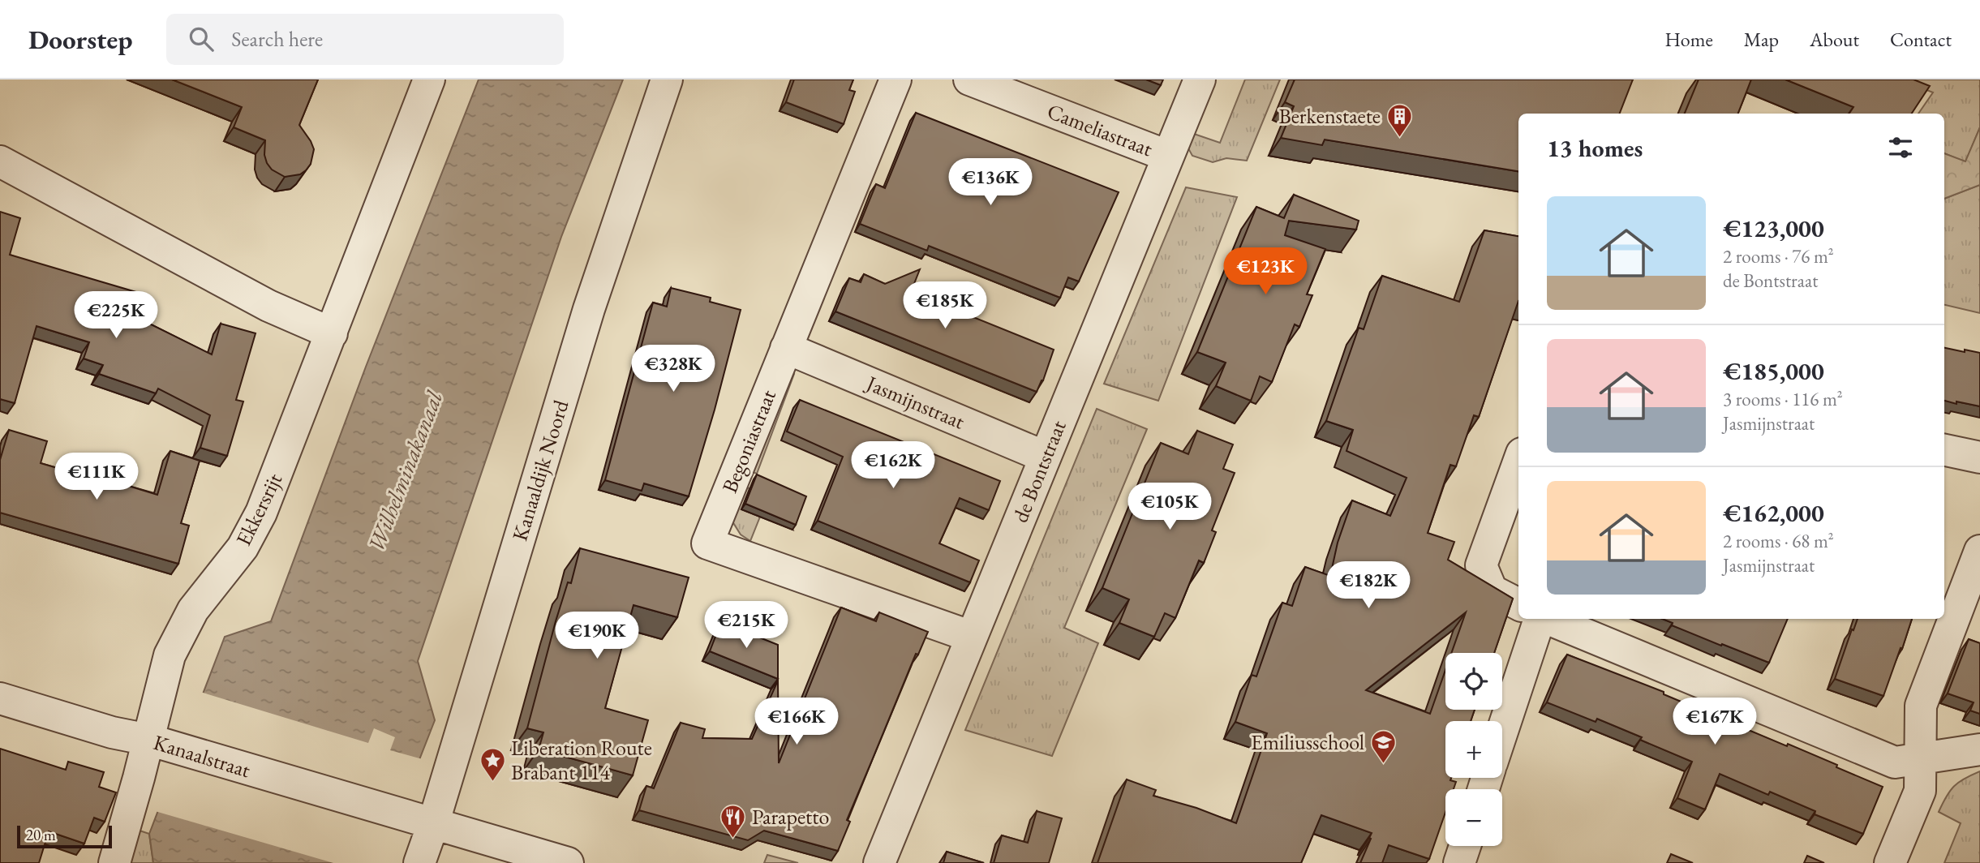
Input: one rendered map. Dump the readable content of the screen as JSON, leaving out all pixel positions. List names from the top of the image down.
{
  "streets": {
    "street": [
      "Cameliastraat",
      "Jasmijnstraat",
      "Begoniastraat",
      "Kanaaldijk Noord",
      "de Bontstraat",
      "Ekkersrijt",
      "Kanaalstraat"
    ]
  },
  "crossings": [
    ["Cameliastraat", "de Bontstraat"],
    ["Jasmijnstraat", "Begoniastraat"],
    ["Jasmijnstraat", "de Bontstraat"],
    ["Begoniastraat", "de Bontstraat"],
    ["Kanaaldijk Noord", "Kanaalstraat"],
    ["Ekkersrijt", "Kanaalstraat"]
  ],
  "water": ["Wilhelminakanaal"],
  "places": {
    "building": ["Berkenstaete"],
    "school or university": ["Emiliusschool"],
    "place": ["Liberation Route Brabant 114"],
    "restaurant": ["Parapetto"]
  },
  "scale_bar": "20 m",
  "page": {
    "header": "Doorstep",
    "search": "Search here",
    "nav": [
      "Home",
      "Map",
      "About",
      "Contact"
    ],
    "heading": "13 homes",
    "price": [
      "€136K",
      "€123K",
      "€185K",
      "€225K",
      "€328K",
      "€162K",
      "€111K",
      "€105K",
      "€182K",
      "€215K",
      "€190K",
      "€166K",
      "€167K"
    ],
    "list": [
      {
        "name": "€123,000",
        "note": "2 rooms · 76 m² · de Bontstraat"
      },
      {
        "name": "€185,000",
        "note": "3 rooms · 116 m² · Jasmijnstraat"
      },
      {
        "name": "€162,000",
        "note": "2 rooms · 68 m² · Jasmijnstraat"
      }
    ],
    "map_buttons": ["+", "−"],
    "scale": "20 m"
  }
}
